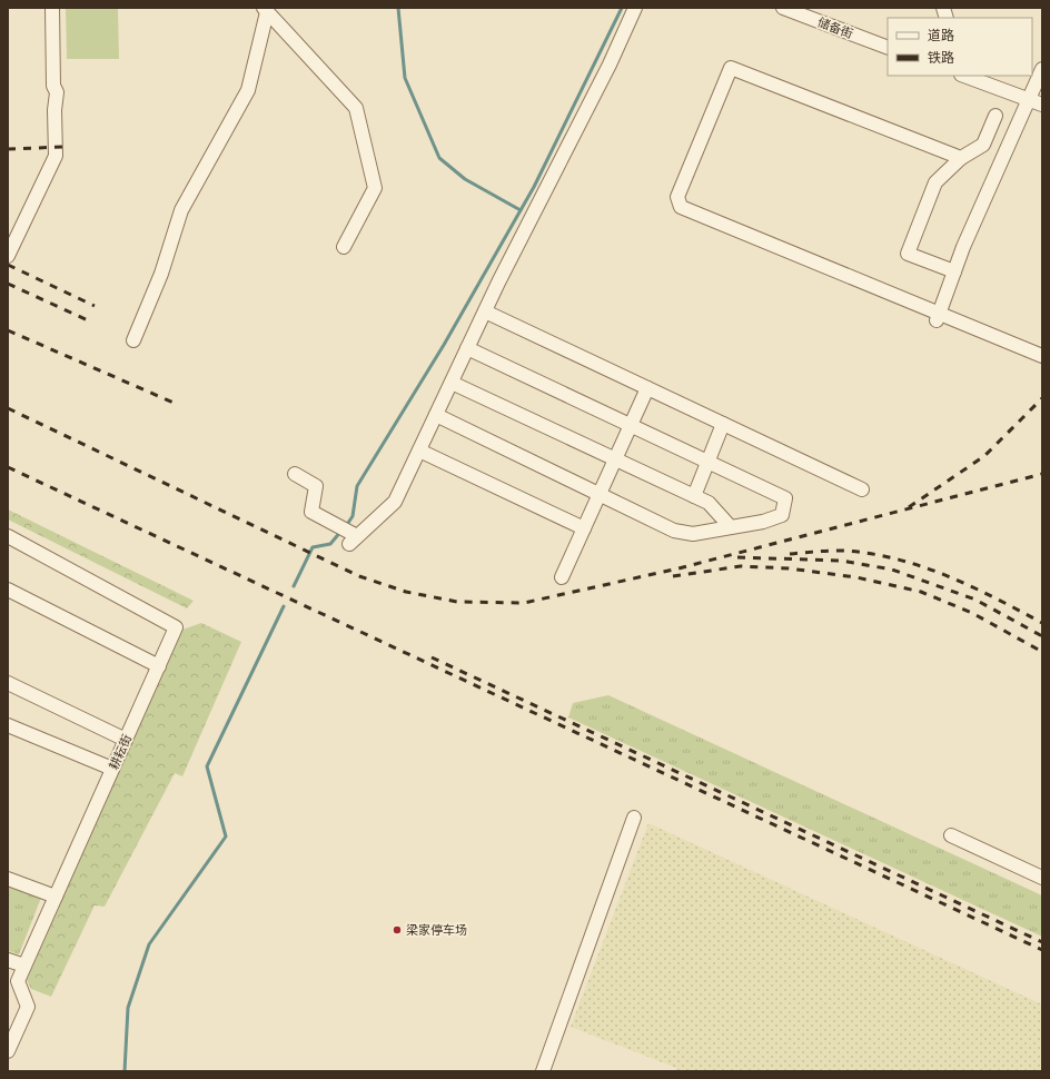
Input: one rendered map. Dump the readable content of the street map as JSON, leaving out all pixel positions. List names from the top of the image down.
{
  "streets": {
    "street": ["储备街", "耕耘街"]
  },
  "places": ["梁家停车场"],
  "legend": ["道路", "铁路"]
}
